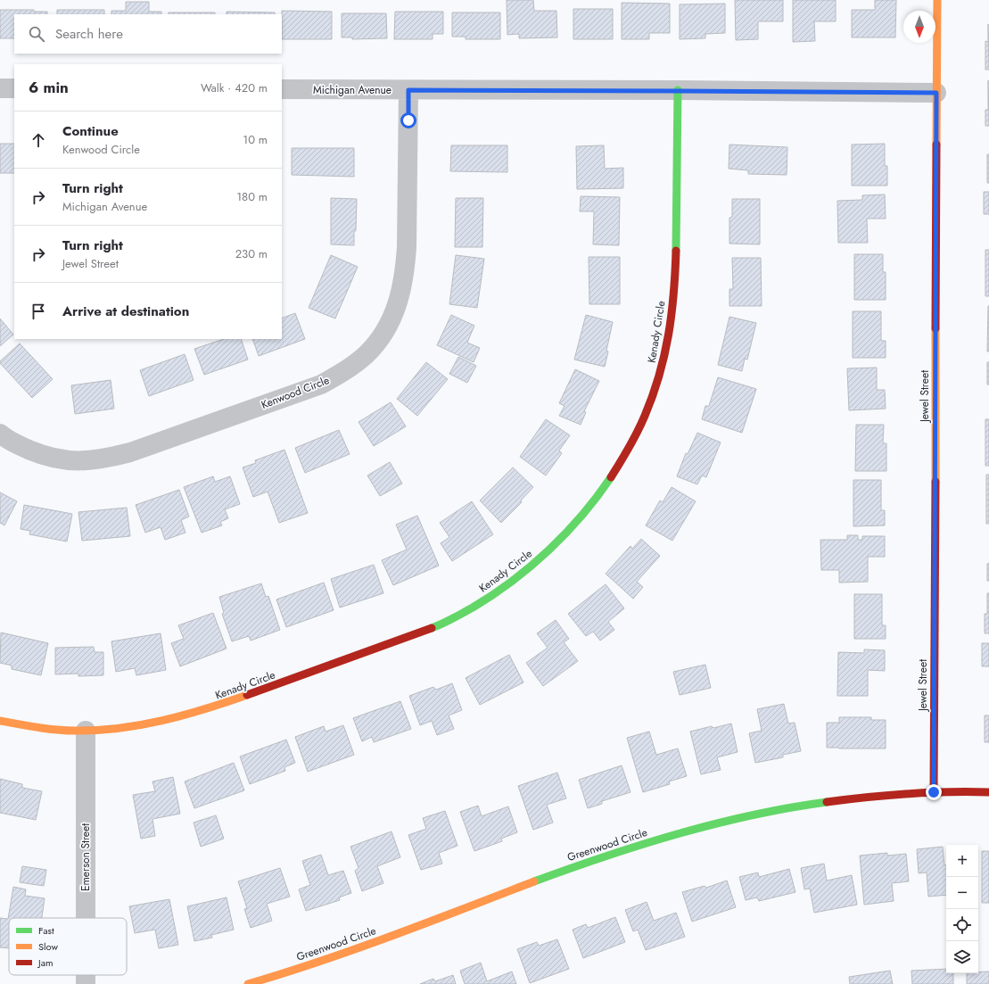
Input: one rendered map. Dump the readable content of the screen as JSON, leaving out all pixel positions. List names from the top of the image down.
{
  "streets": {
    "street": [
      "Michigan Avenue",
      "Kenady Circle",
      "Kenwood Circle",
      "Jewel Street",
      "Greenwood Circle",
      "Emerson Street"
    ]
  },
  "crossings": [
    ["Michigan Avenue", "Kenady Circle"],
    ["Michigan Avenue", "Kenwood Circle"],
    ["Michigan Avenue", "Jewel Street"],
    ["Kenady Circle", "Emerson Street"],
    ["Jewel Street", "Greenwood Circle"]
  ],
  "legend": ["Fast", "Slow", "Jam"],
  "north": "bottom",
  "page": {
    "search": "Search here",
    "heading": ["6 min", "Walk · 420 m"],
    "list": [
      ["Continue", "Kenwood Circle", "10 m"],
      ["Turn right", "Michigan Avenue", "180 m"],
      ["Turn right", "Jewel Street", "230 m"],
      "Arrive at destination"
    ],
    "map_buttons": ["+", "−"]
  }
}
